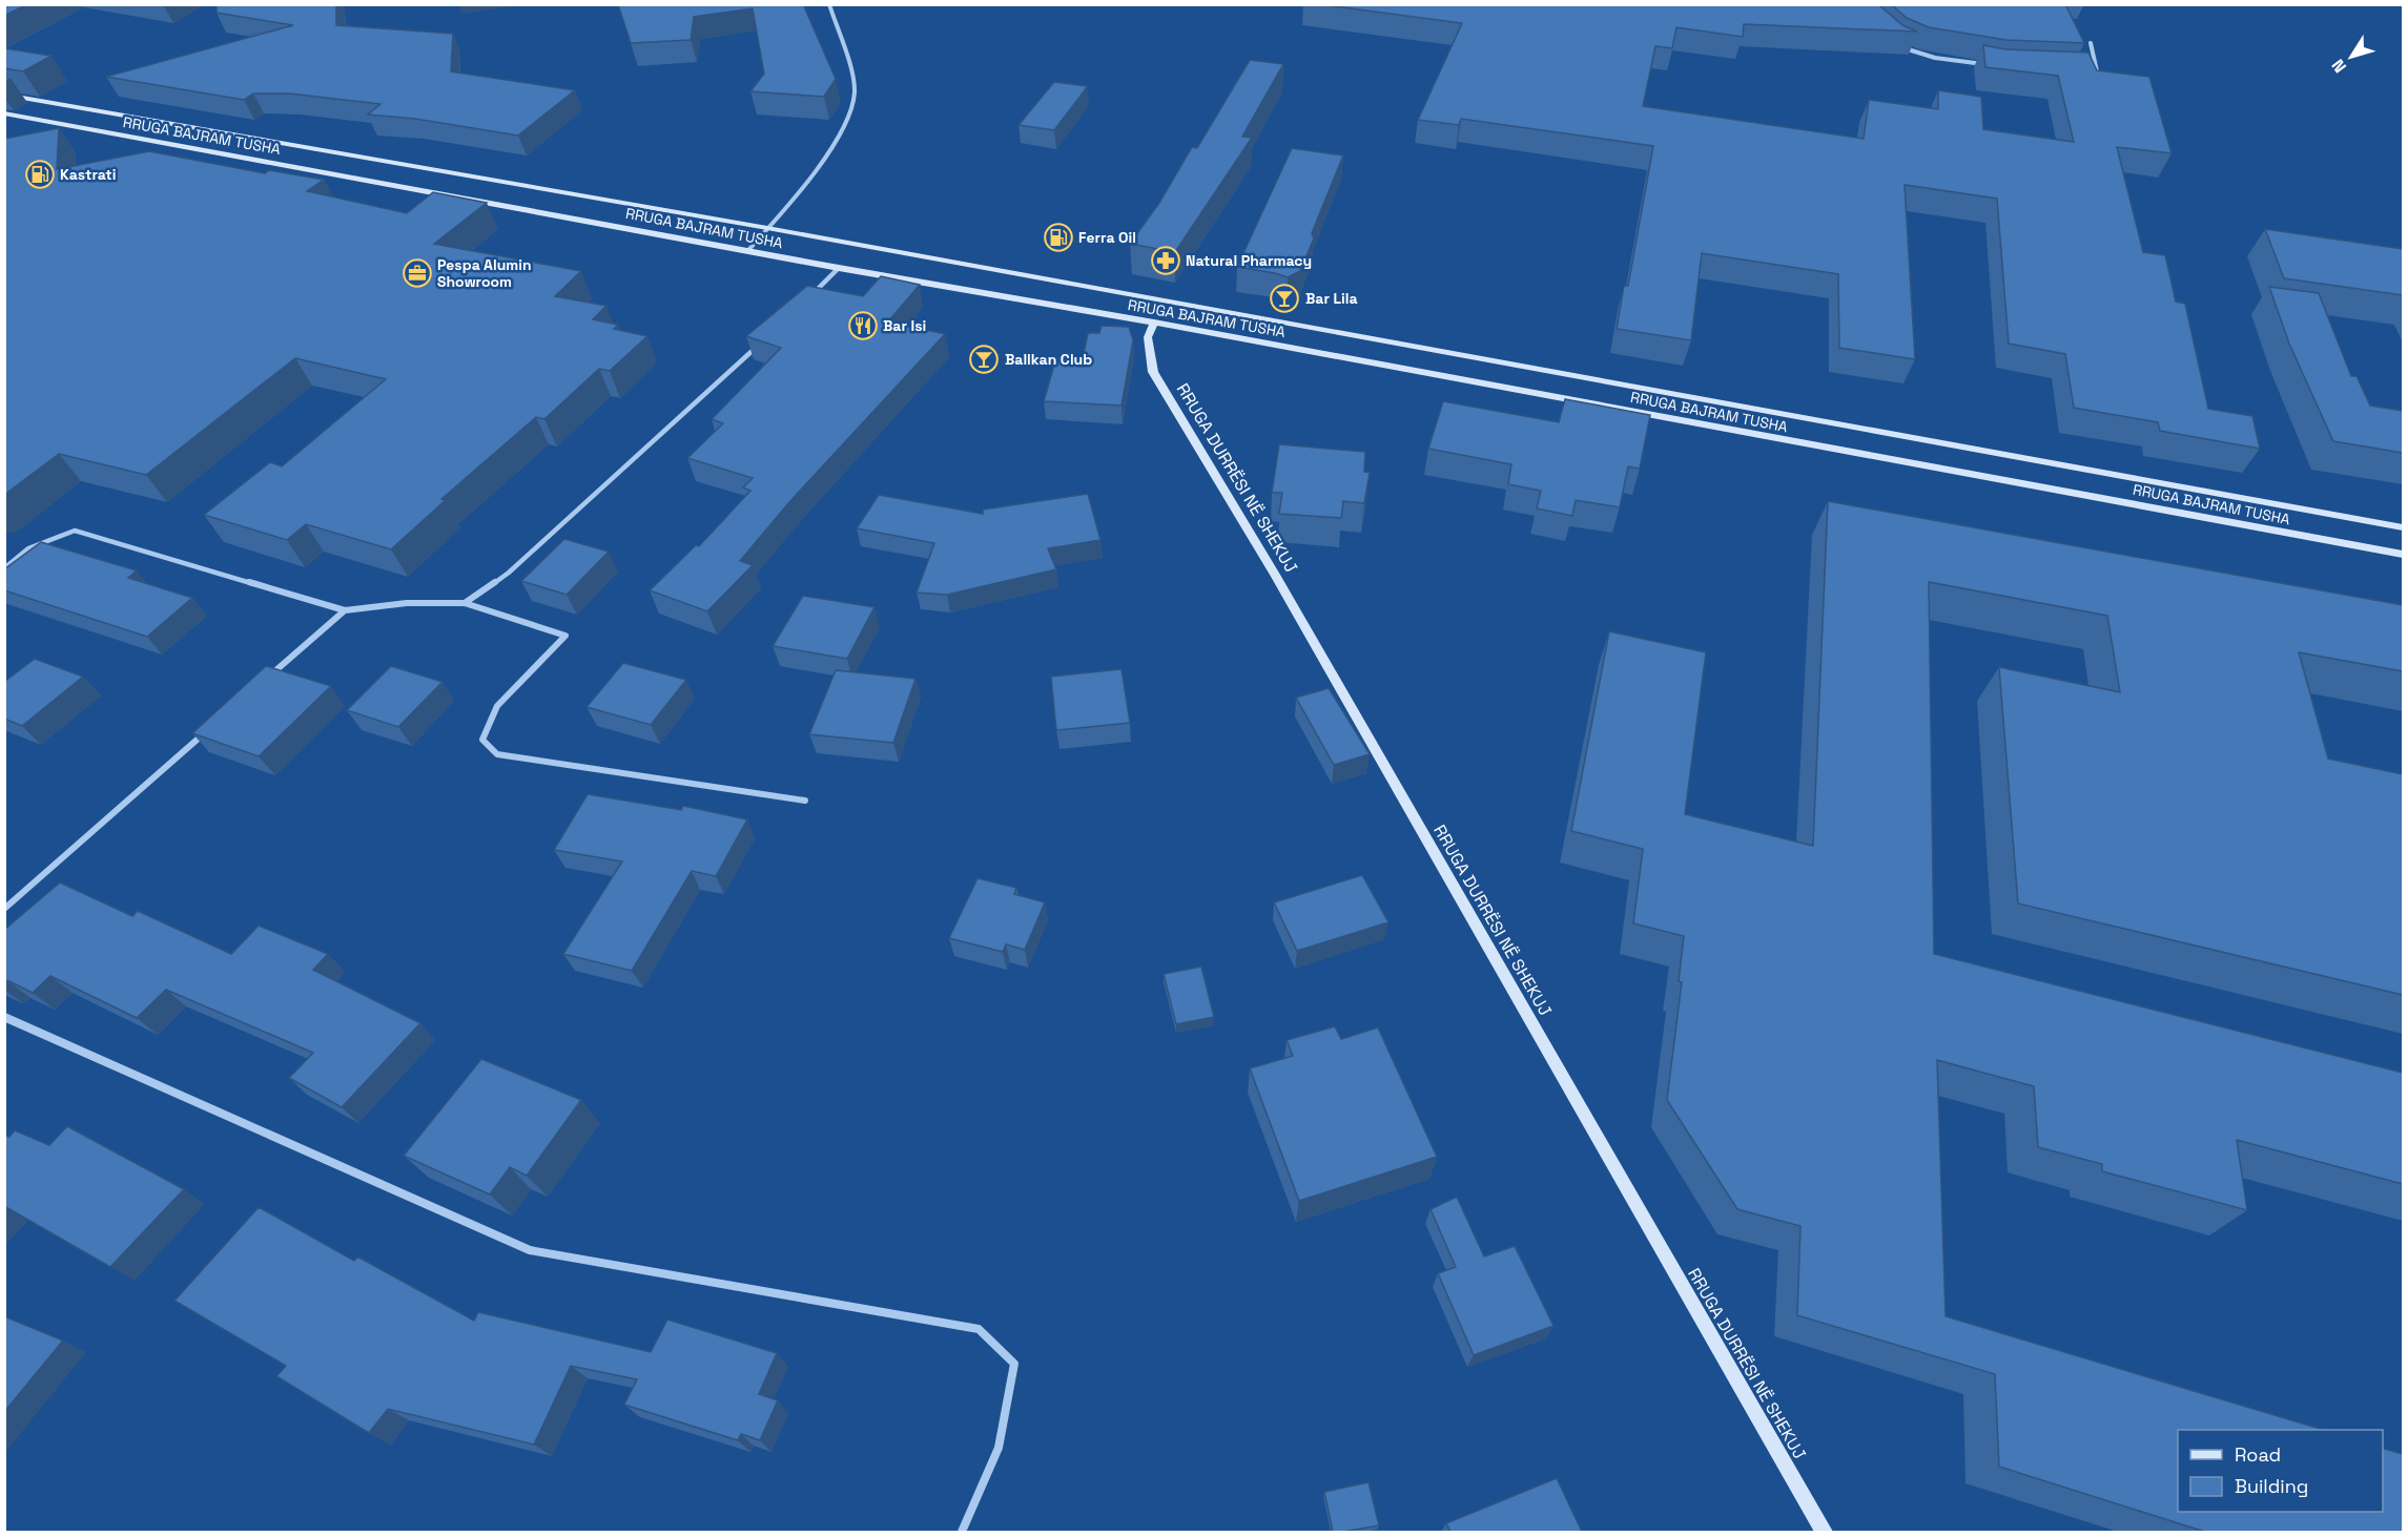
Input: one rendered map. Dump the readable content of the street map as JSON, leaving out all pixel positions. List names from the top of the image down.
{
  "streets": {
    "main road": ["RRUGA BAJRAM TUSHA", "RRUGA DURRËSI NË SHEKUJ"]
  },
  "crossings": [
    ["RRUGA BAJRAM TUSHA", "RRUGA DURRËSI NË SHEKUJ"]
  ],
  "places": {
    "fuel station": ["Kastrati", "Ferra Oil"],
    "pharmacy": ["Natural Pharmacy"],
    "office": ["Pespa Alumin Showroom"],
    "bar": ["Bar Lila", "Ballkan Club"],
    "restaurant": ["Bar Isi"]
  },
  "legend": ["Road", "Building"],
  "north": "bottom left"
}
